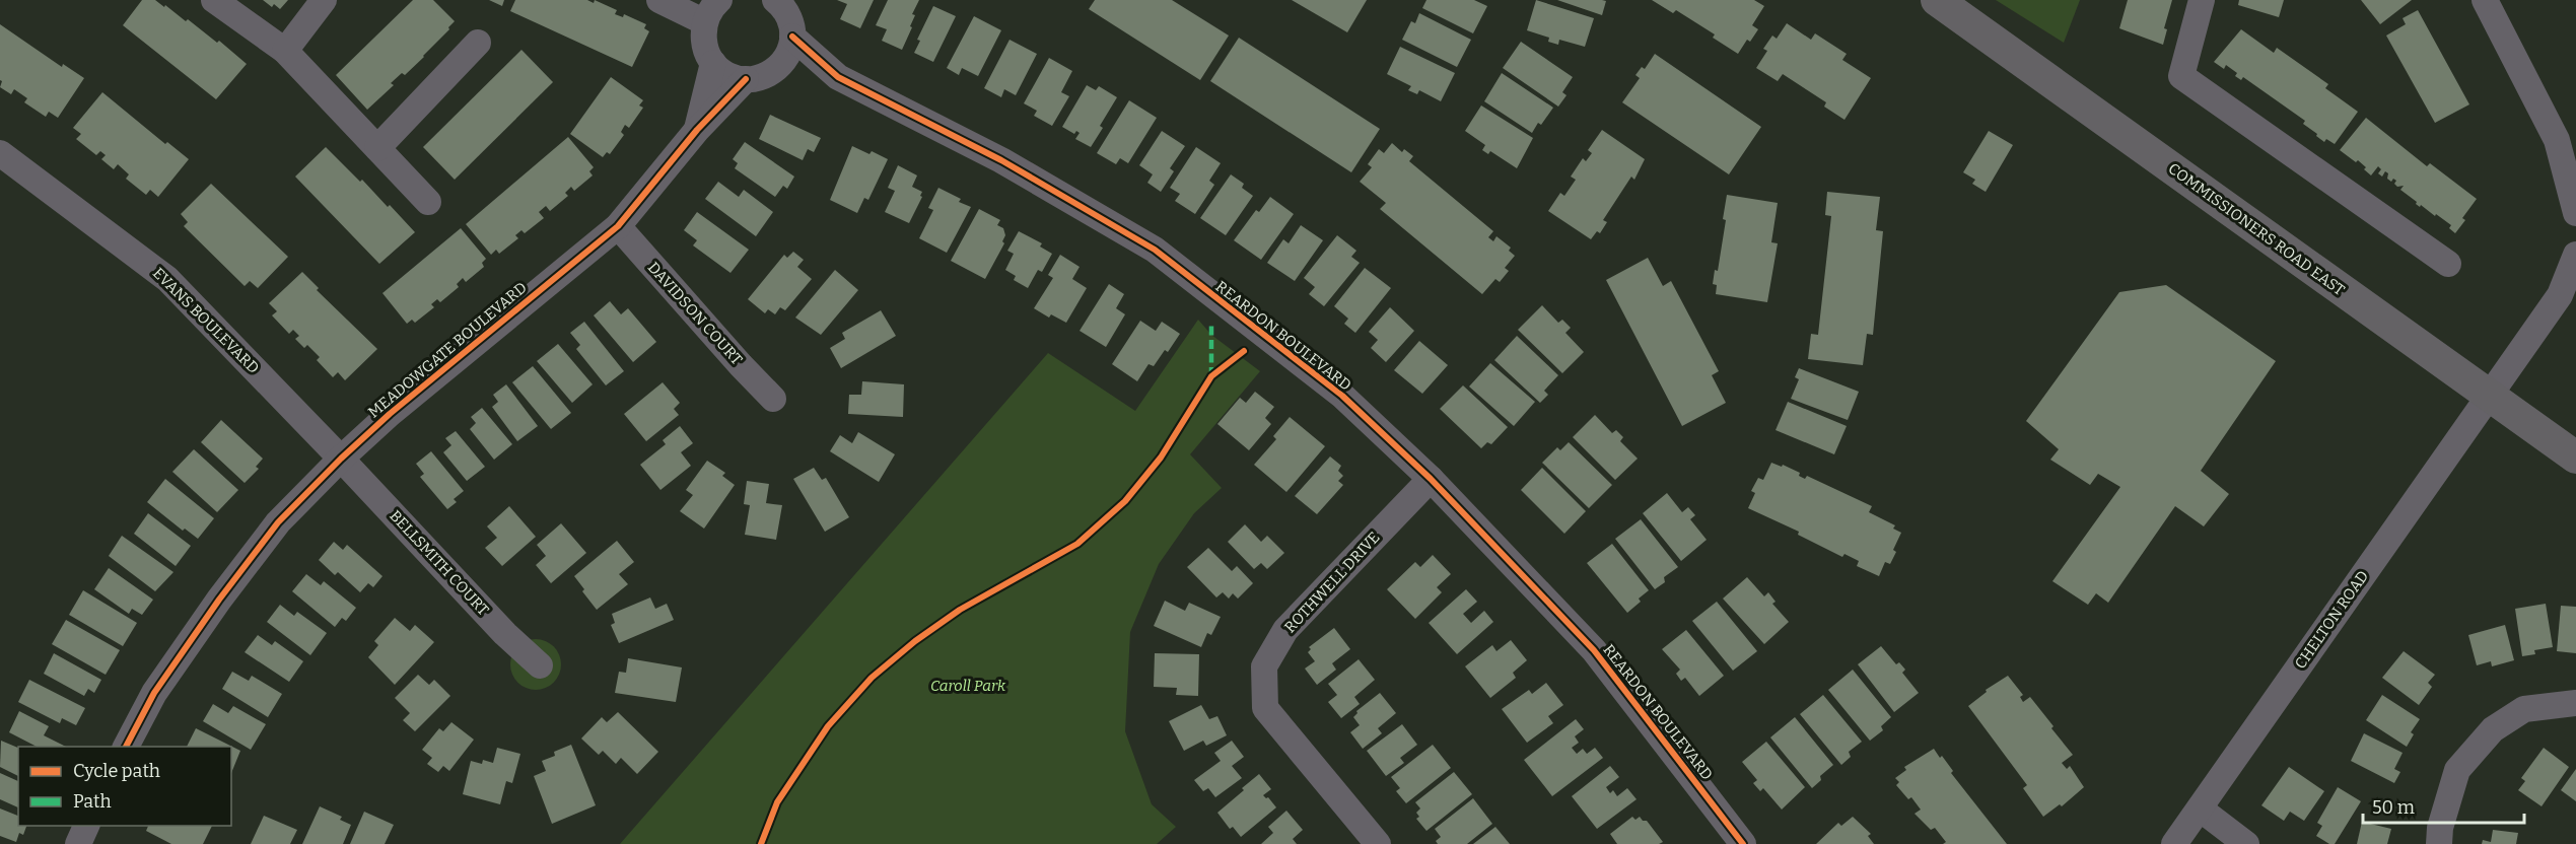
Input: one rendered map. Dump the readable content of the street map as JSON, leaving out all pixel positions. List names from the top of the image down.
{
  "streets": {
    "main road": ["COMMISSIONERS ROAD EAST"],
    "street": [
      "DAVIDSON COURT",
      "EVANS BOULEVARD",
      "REARDON BOULEVARD",
      "MEADOWGATE BOULEVARD",
      "BELLSMITH COURT",
      "ROTHWELL DRIVE",
      "CHELTON ROAD"
    ]
  },
  "crossings": [
    ["COMMISSIONERS ROAD EAST", "CHELTON ROAD"],
    ["DAVIDSON COURT", "MEADOWGATE BOULEVARD"],
    ["EVANS BOULEVARD", "MEADOWGATE BOULEVARD"],
    ["EVANS BOULEVARD", "BELLSMITH COURT"],
    ["REARDON BOULEVARD", "ROTHWELL DRIVE"],
    ["MEADOWGATE BOULEVARD", "BELLSMITH COURT"]
  ],
  "parks": ["Caroll Park"],
  "legend": ["Cycle path", "Path"],
  "scale_bar": "50 m"
}
